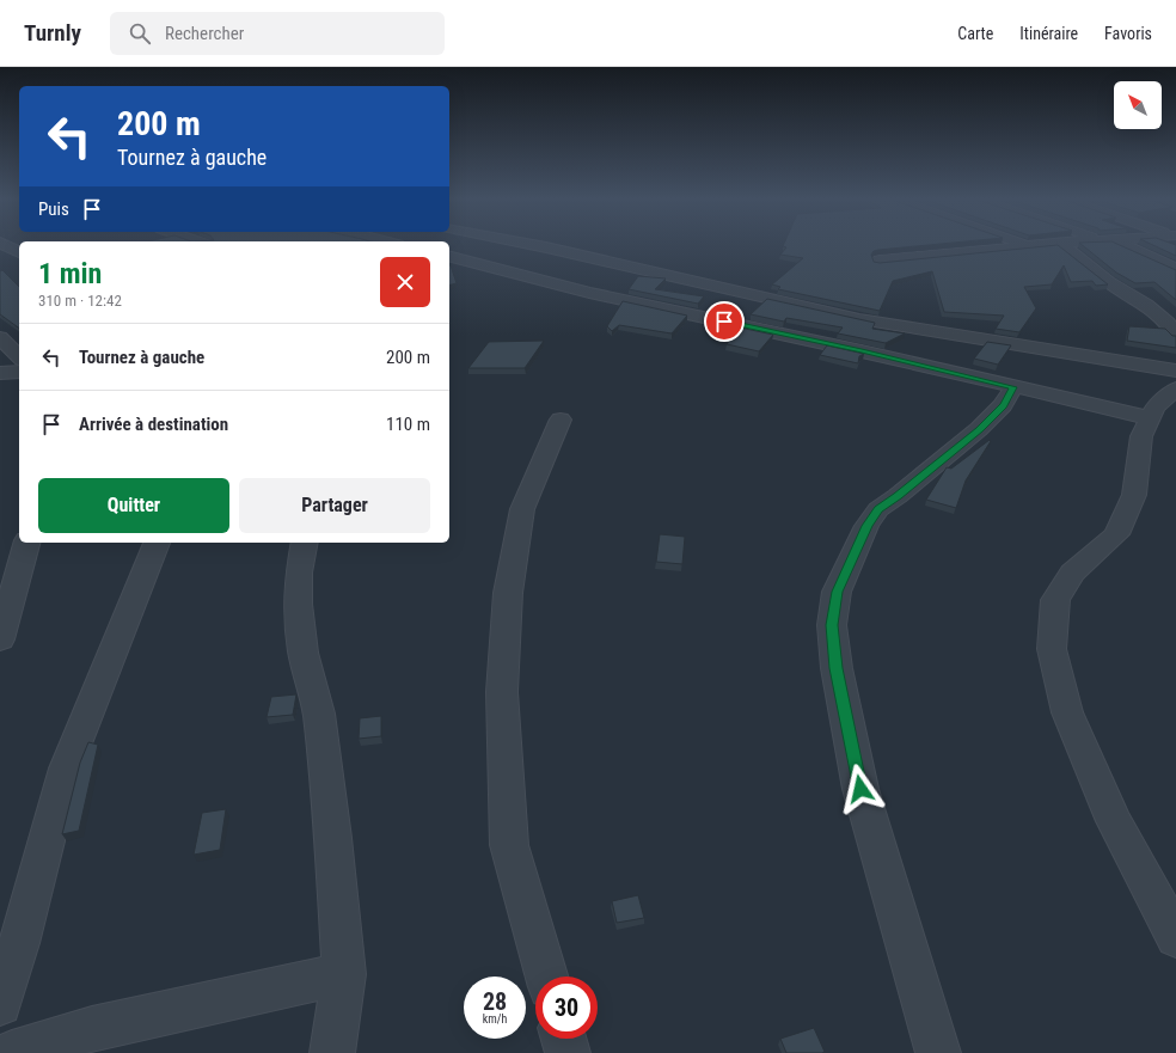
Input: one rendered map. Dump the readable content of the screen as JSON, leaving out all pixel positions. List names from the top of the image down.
{
  "north": "top left",
  "page": {
    "header": "Turnly",
    "search": "Rechercher",
    "nav": ["Carte", "Itinéraire", "Favoris"],
    "turn": ["200 m", "Tournez à gauche"],
    "then": "Puis",
    "heading": ["1 min", "310 m · 12:42"],
    "list": [
      {
        "name": "Tournez à gauche",
        "value": "200 m"
      },
      {
        "name": "Arrivée à destination",
        "value": "110 m"
      }
    ],
    "buttons": ["Quitter", "Partager"],
    "speed": "28 km/h",
    "limit": "30"
  }
}
